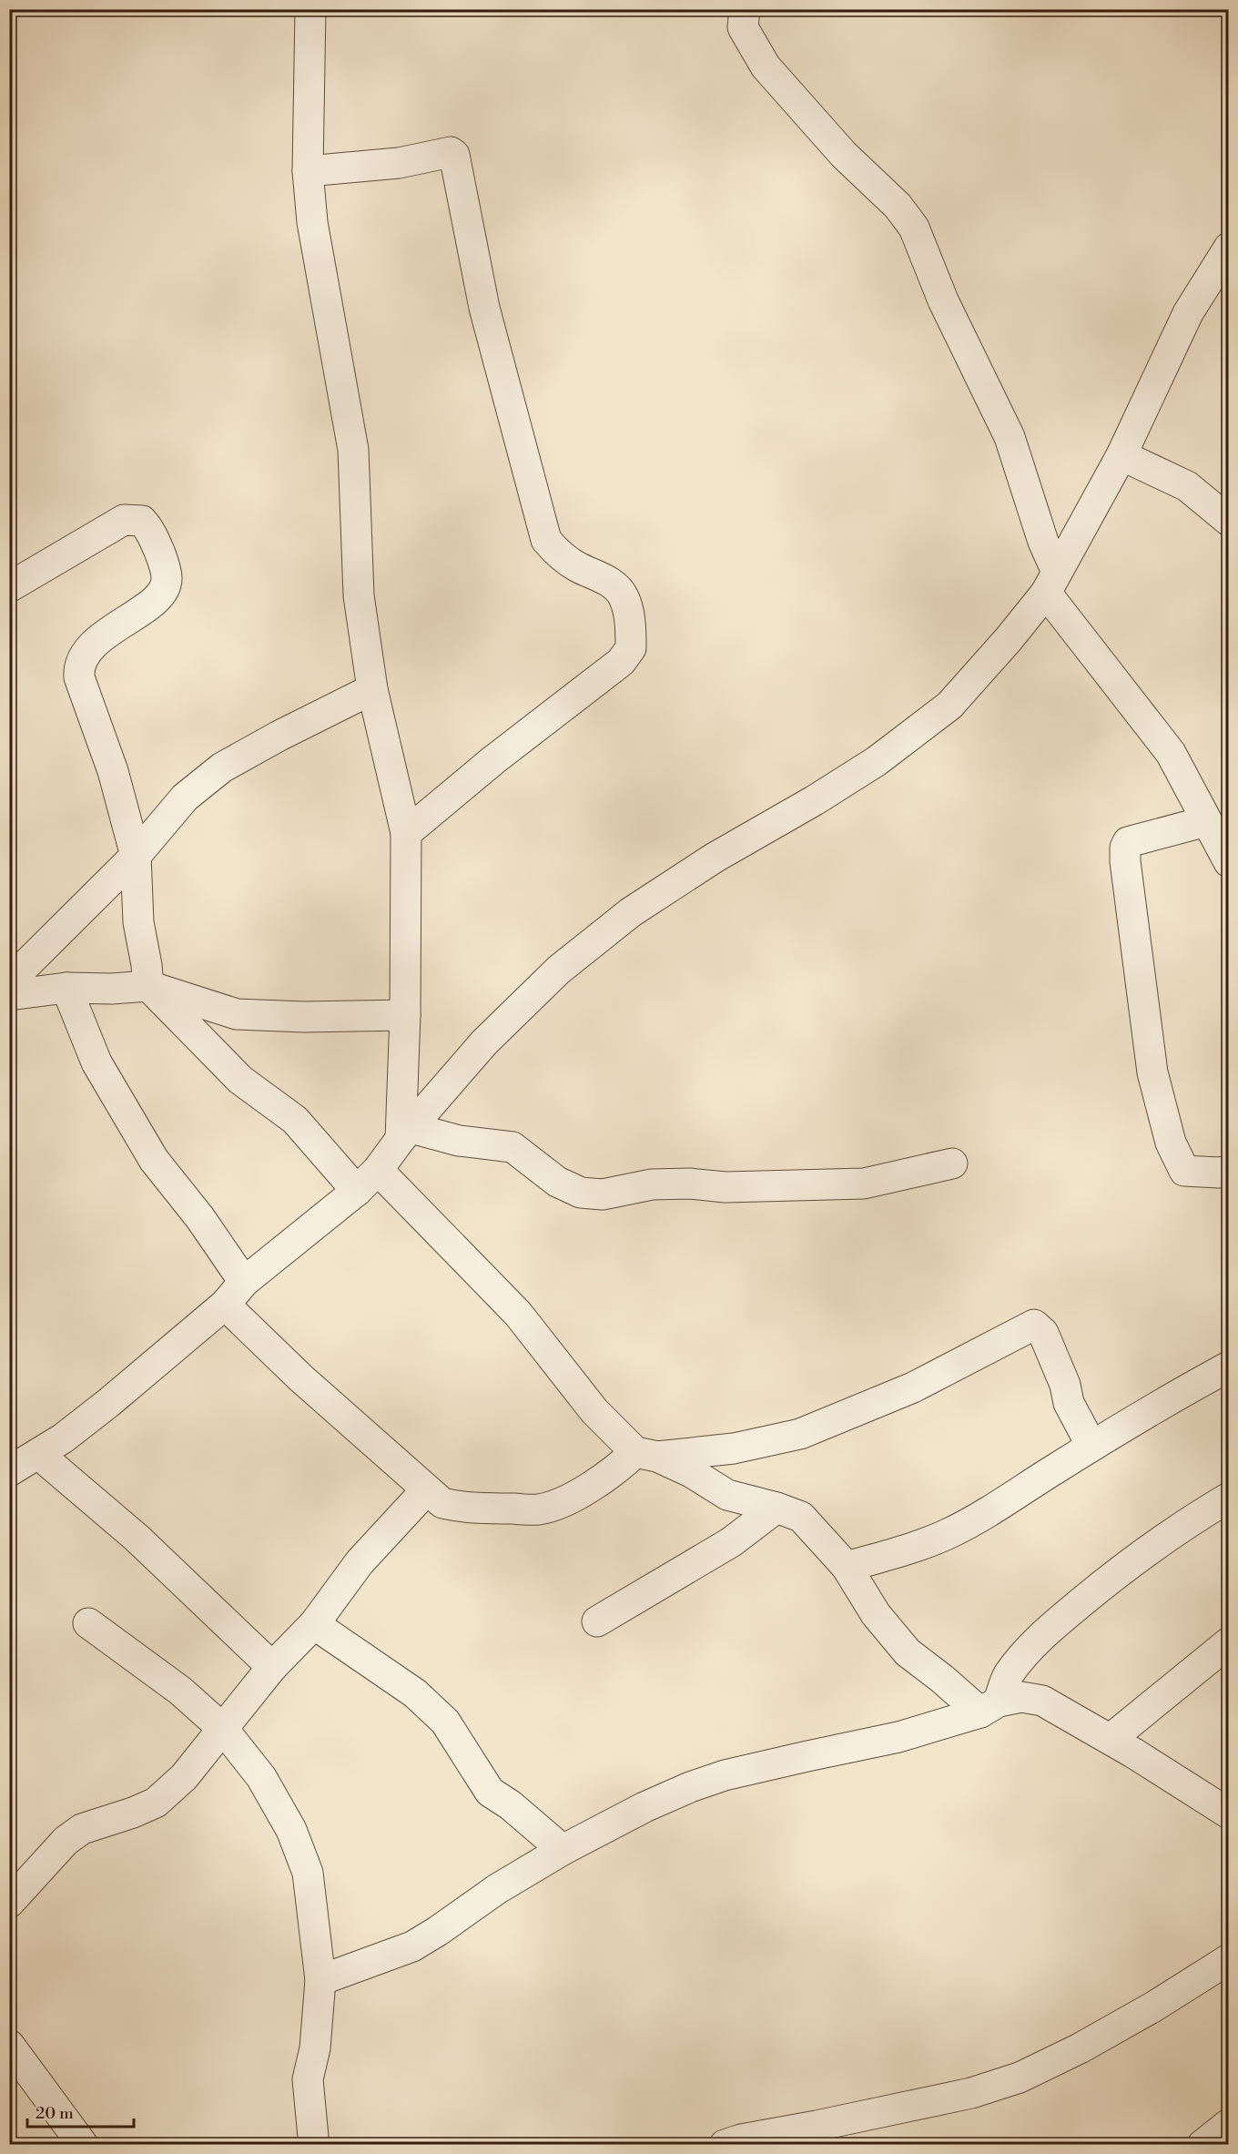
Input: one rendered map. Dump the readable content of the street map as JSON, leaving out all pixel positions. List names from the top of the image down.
{
  "scale_bar": "20 m"
}
